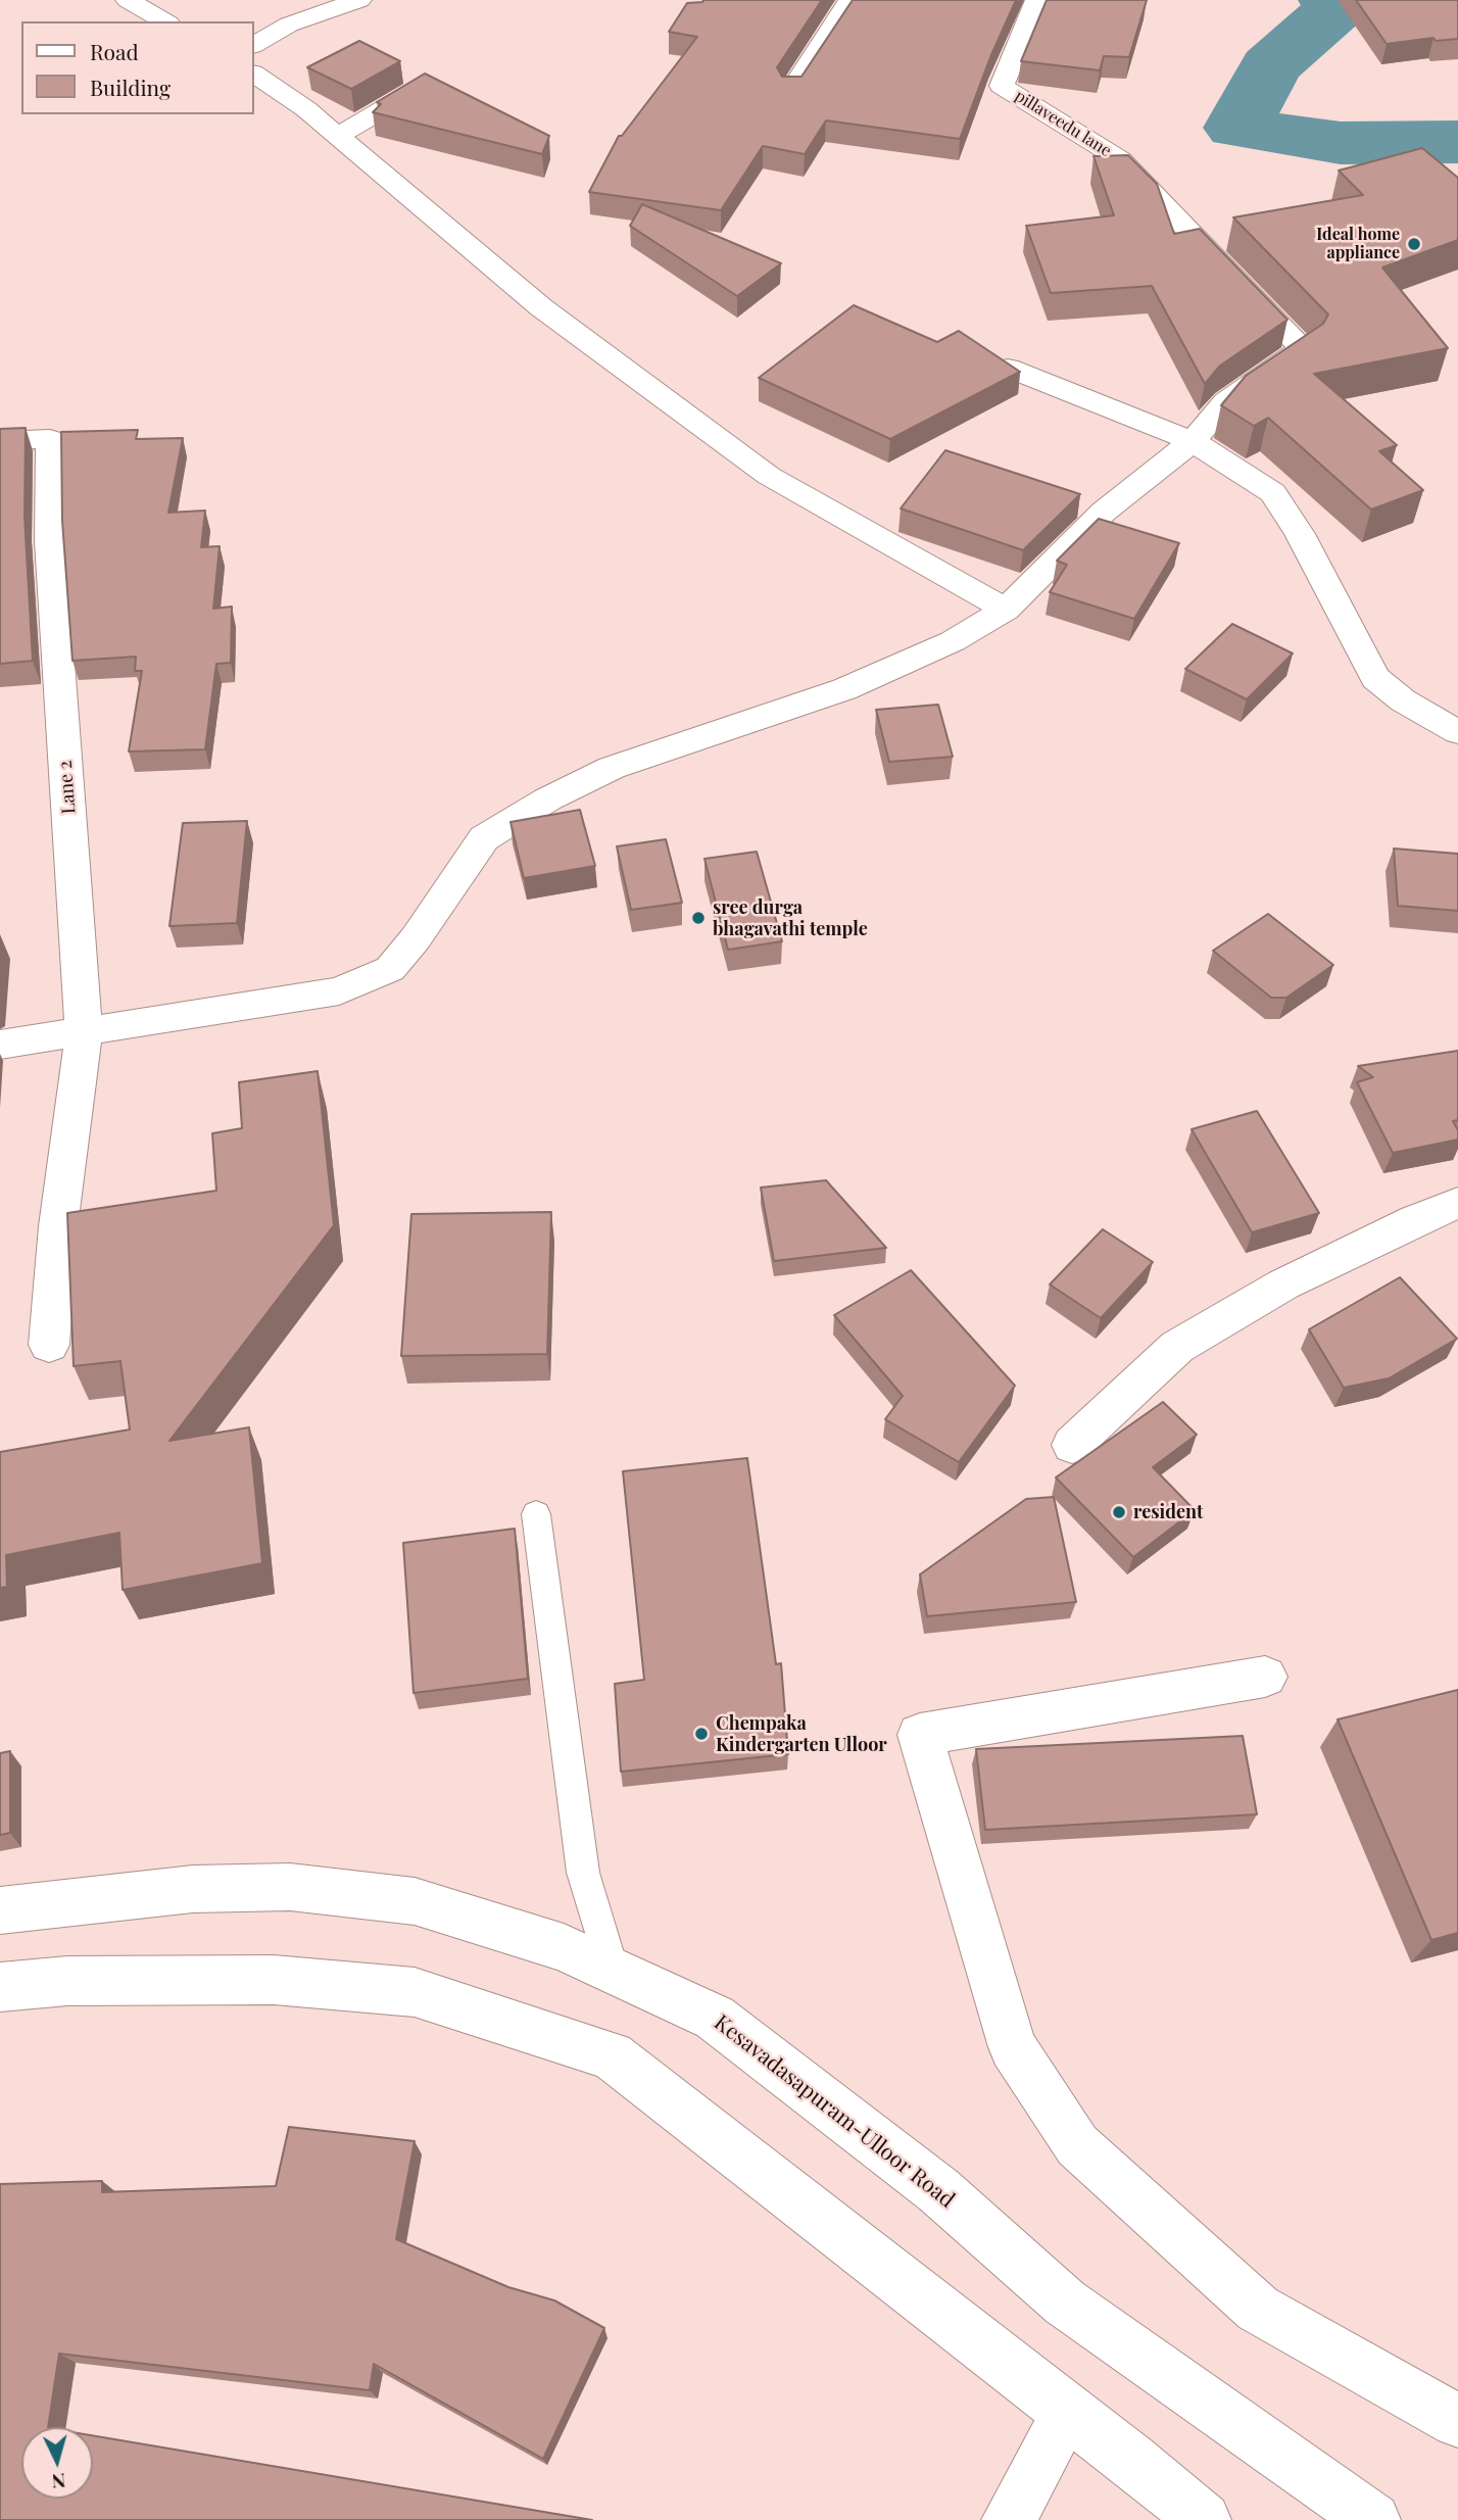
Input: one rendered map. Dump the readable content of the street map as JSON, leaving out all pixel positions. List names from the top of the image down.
{
  "streets": {
    "street": ["pillaveedu lane", "Lane 2", "Kesavadasapuram-Ulloor Road"]
  },
  "places": [
    "Ideal home appliance",
    "sree durga bhagavathi temple",
    "resident",
    "Chempaka Kindergarten Ulloor"
  ],
  "legend": ["Road", "Building"],
  "north": "bottom"
}
